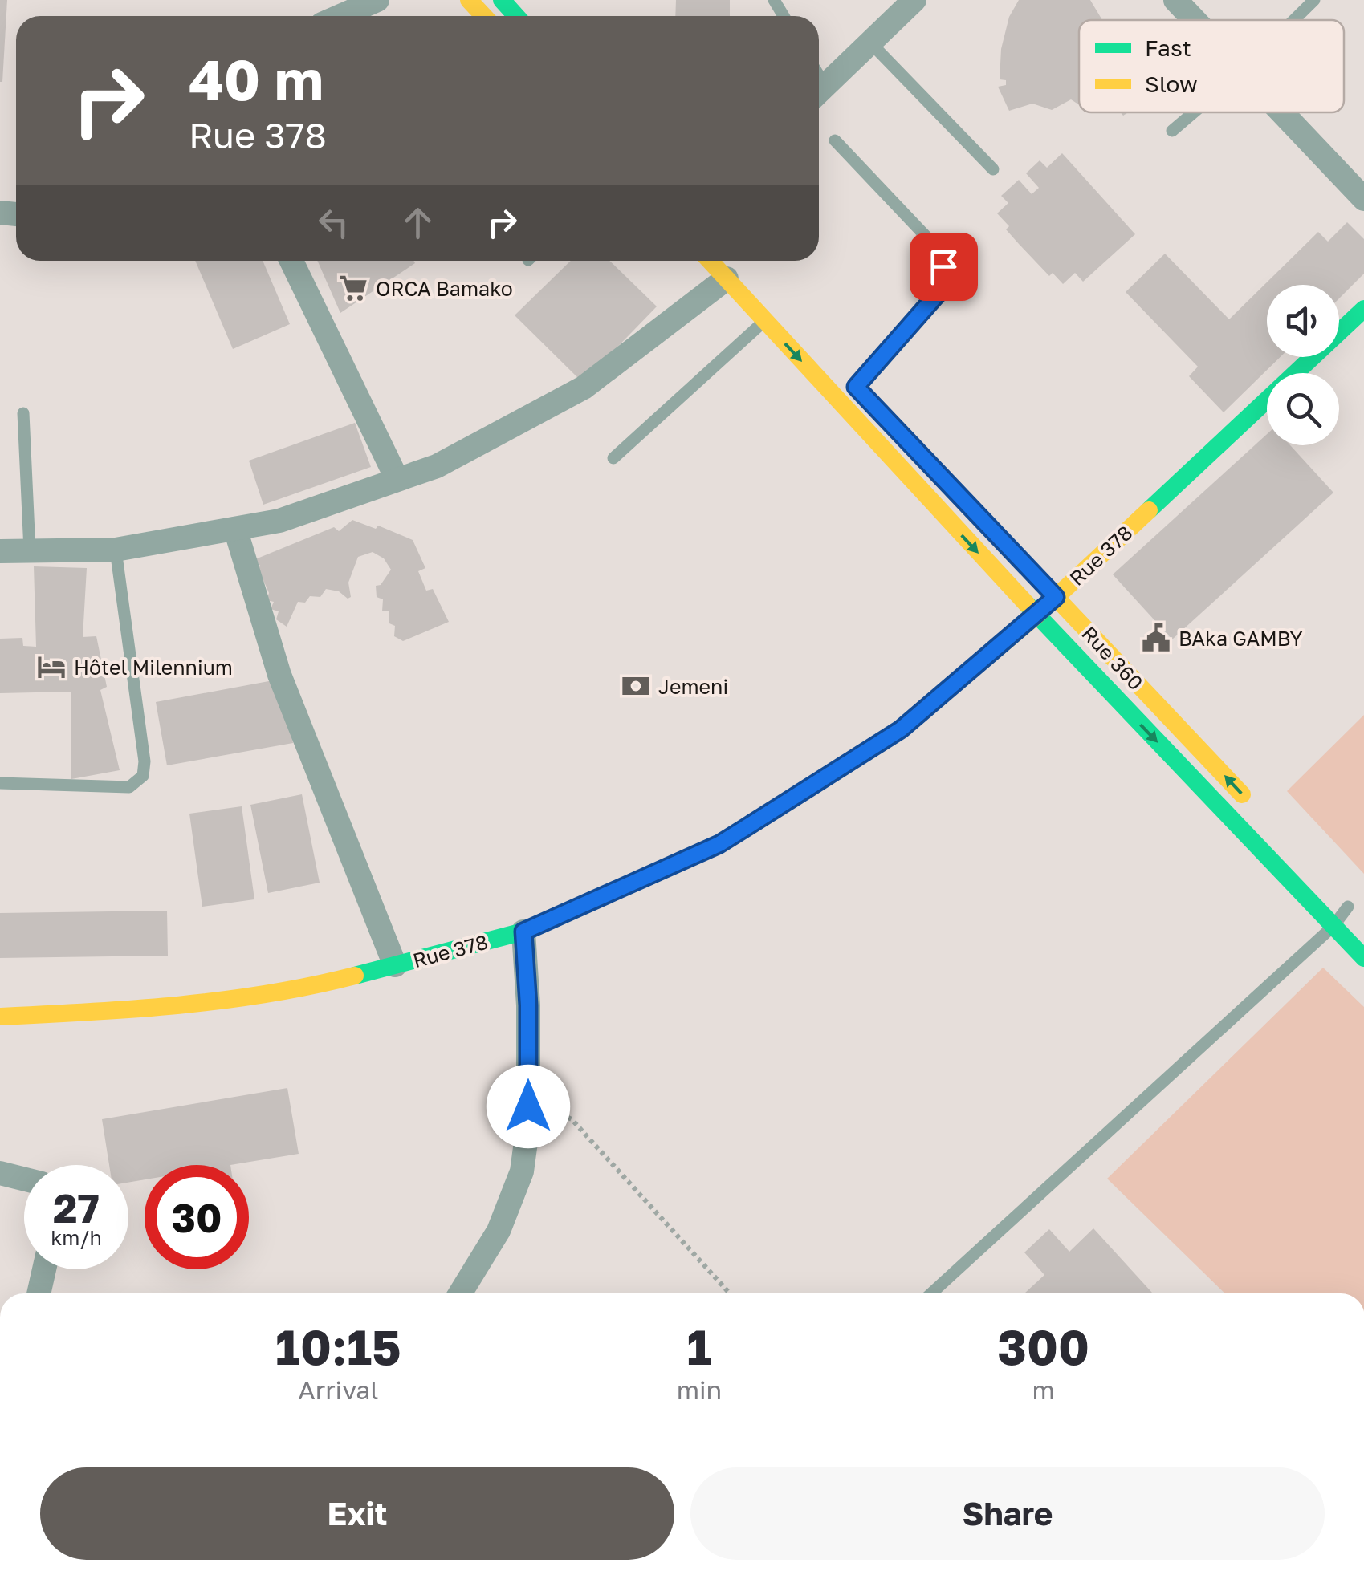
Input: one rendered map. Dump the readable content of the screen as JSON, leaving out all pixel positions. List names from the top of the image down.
{
  "streets": {
    "street": ["Rue 378", "Rue 360"]
  },
  "crossings": [
    ["Rue 378", "Rue 360"]
  ],
  "places": {
    "supermarket": ["ORCA Bamako"],
    "public building": ["BAka GAMBY"],
    "hotel": ["Hôtel Milennium"],
    "bank": ["Jemeni"]
  },
  "legend": ["Fast", "Slow"],
  "page": {
    "turn": ["40 m", "Rue 378"],
    "speed": "27 km/h",
    "limit": "30",
    "eta": [
      "10:15",
      "Arrival",
      "1",
      "min",
      "300",
      "m"
    ],
    "buttons": ["Exit", "Share"]
  }
}
